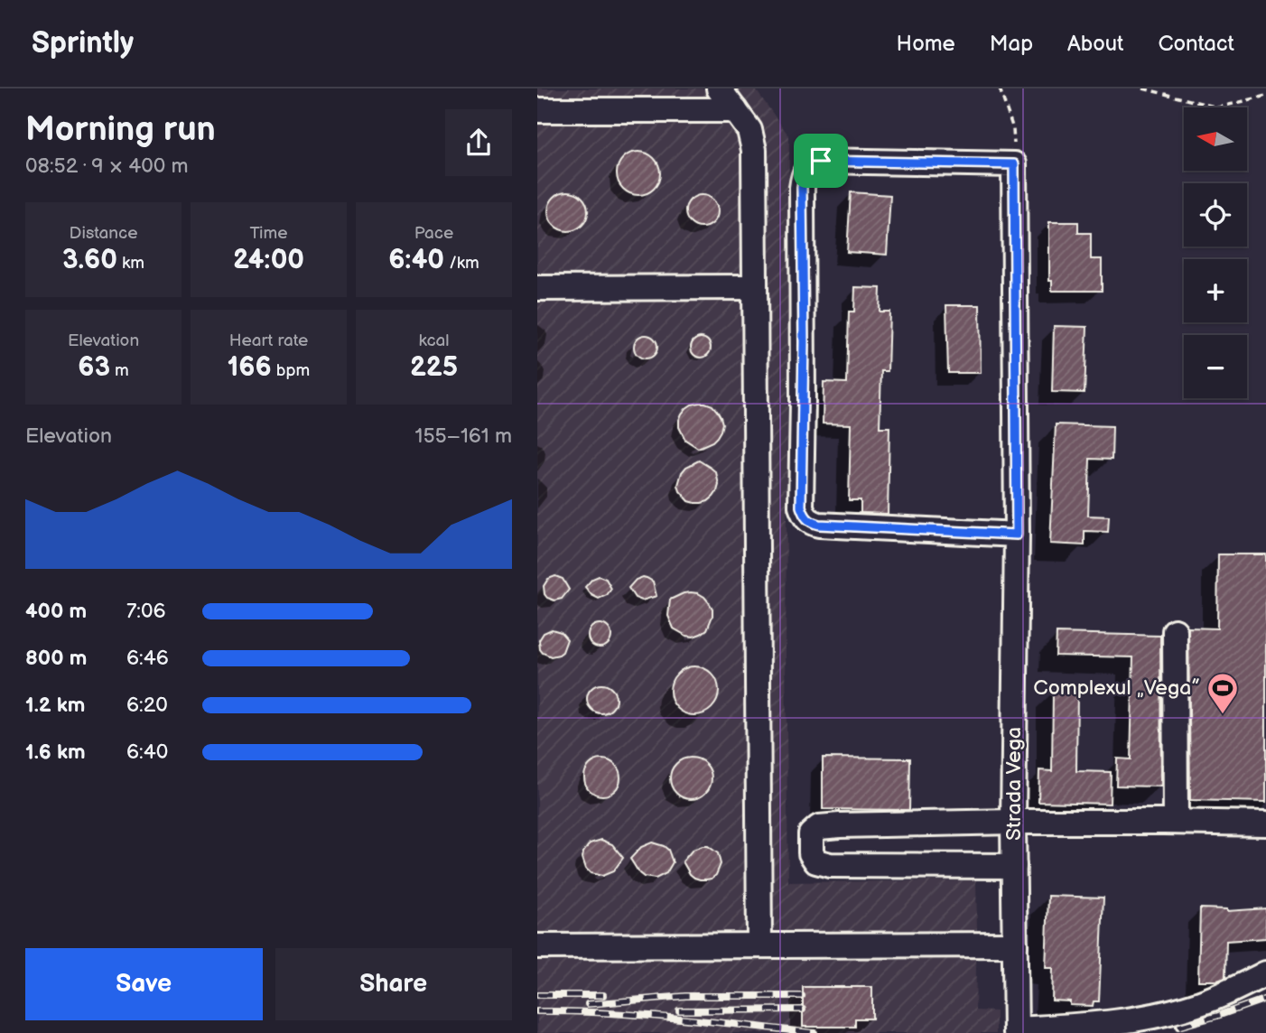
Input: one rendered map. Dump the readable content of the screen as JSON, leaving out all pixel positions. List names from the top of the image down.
{
  "streets": {
    "street": ["Strada Vega"]
  },
  "places": {
    "sports": ["Complexul „Vega”"]
  },
  "north": "left",
  "page": {
    "header": "Sprintly",
    "nav": [
      "Home",
      "Map",
      "About",
      "Contact"
    ],
    "heading": ["Morning run", "08:52 · 9 × 400 m"],
    "map_buttons": ["+", "−"],
    "stats": [
      ["Distance", "3.60 km"],
      ["Time", "24:00"],
      ["Pace", "6:40 /km"],
      ["Elevation", "63 m"],
      ["Heart rate", "166 bpm"],
      ["kcal", "225"]
    ],
    "chart": ["Elevation", "155–161 m"],
    "list": [
      {
        "name": "400 m",
        "note": "7:06"
      },
      {
        "name": "800 m",
        "note": "6:46"
      },
      {
        "name": "1.2 km",
        "note": "6:20"
      },
      {
        "name": "1.6 km",
        "note": "6:40"
      }
    ],
    "buttons": ["Save", "Share"]
  }
}
